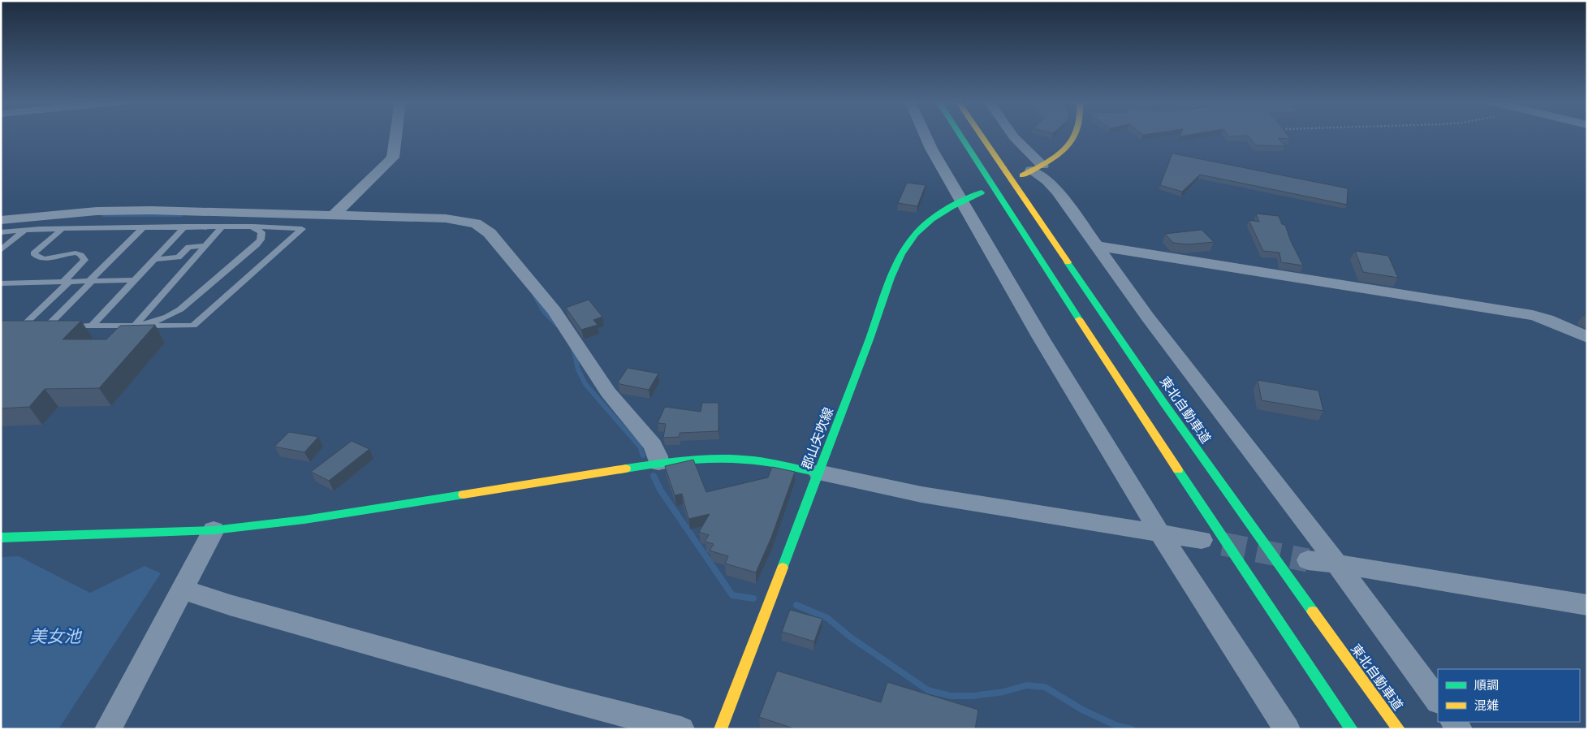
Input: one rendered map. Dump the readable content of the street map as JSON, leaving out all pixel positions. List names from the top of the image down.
{
  "streets": {
    "main road": ["東北自動車道", "郡山矢吹線"]
  },
  "water": ["美女池"],
  "legend": ["順調", "混雑"]
}
